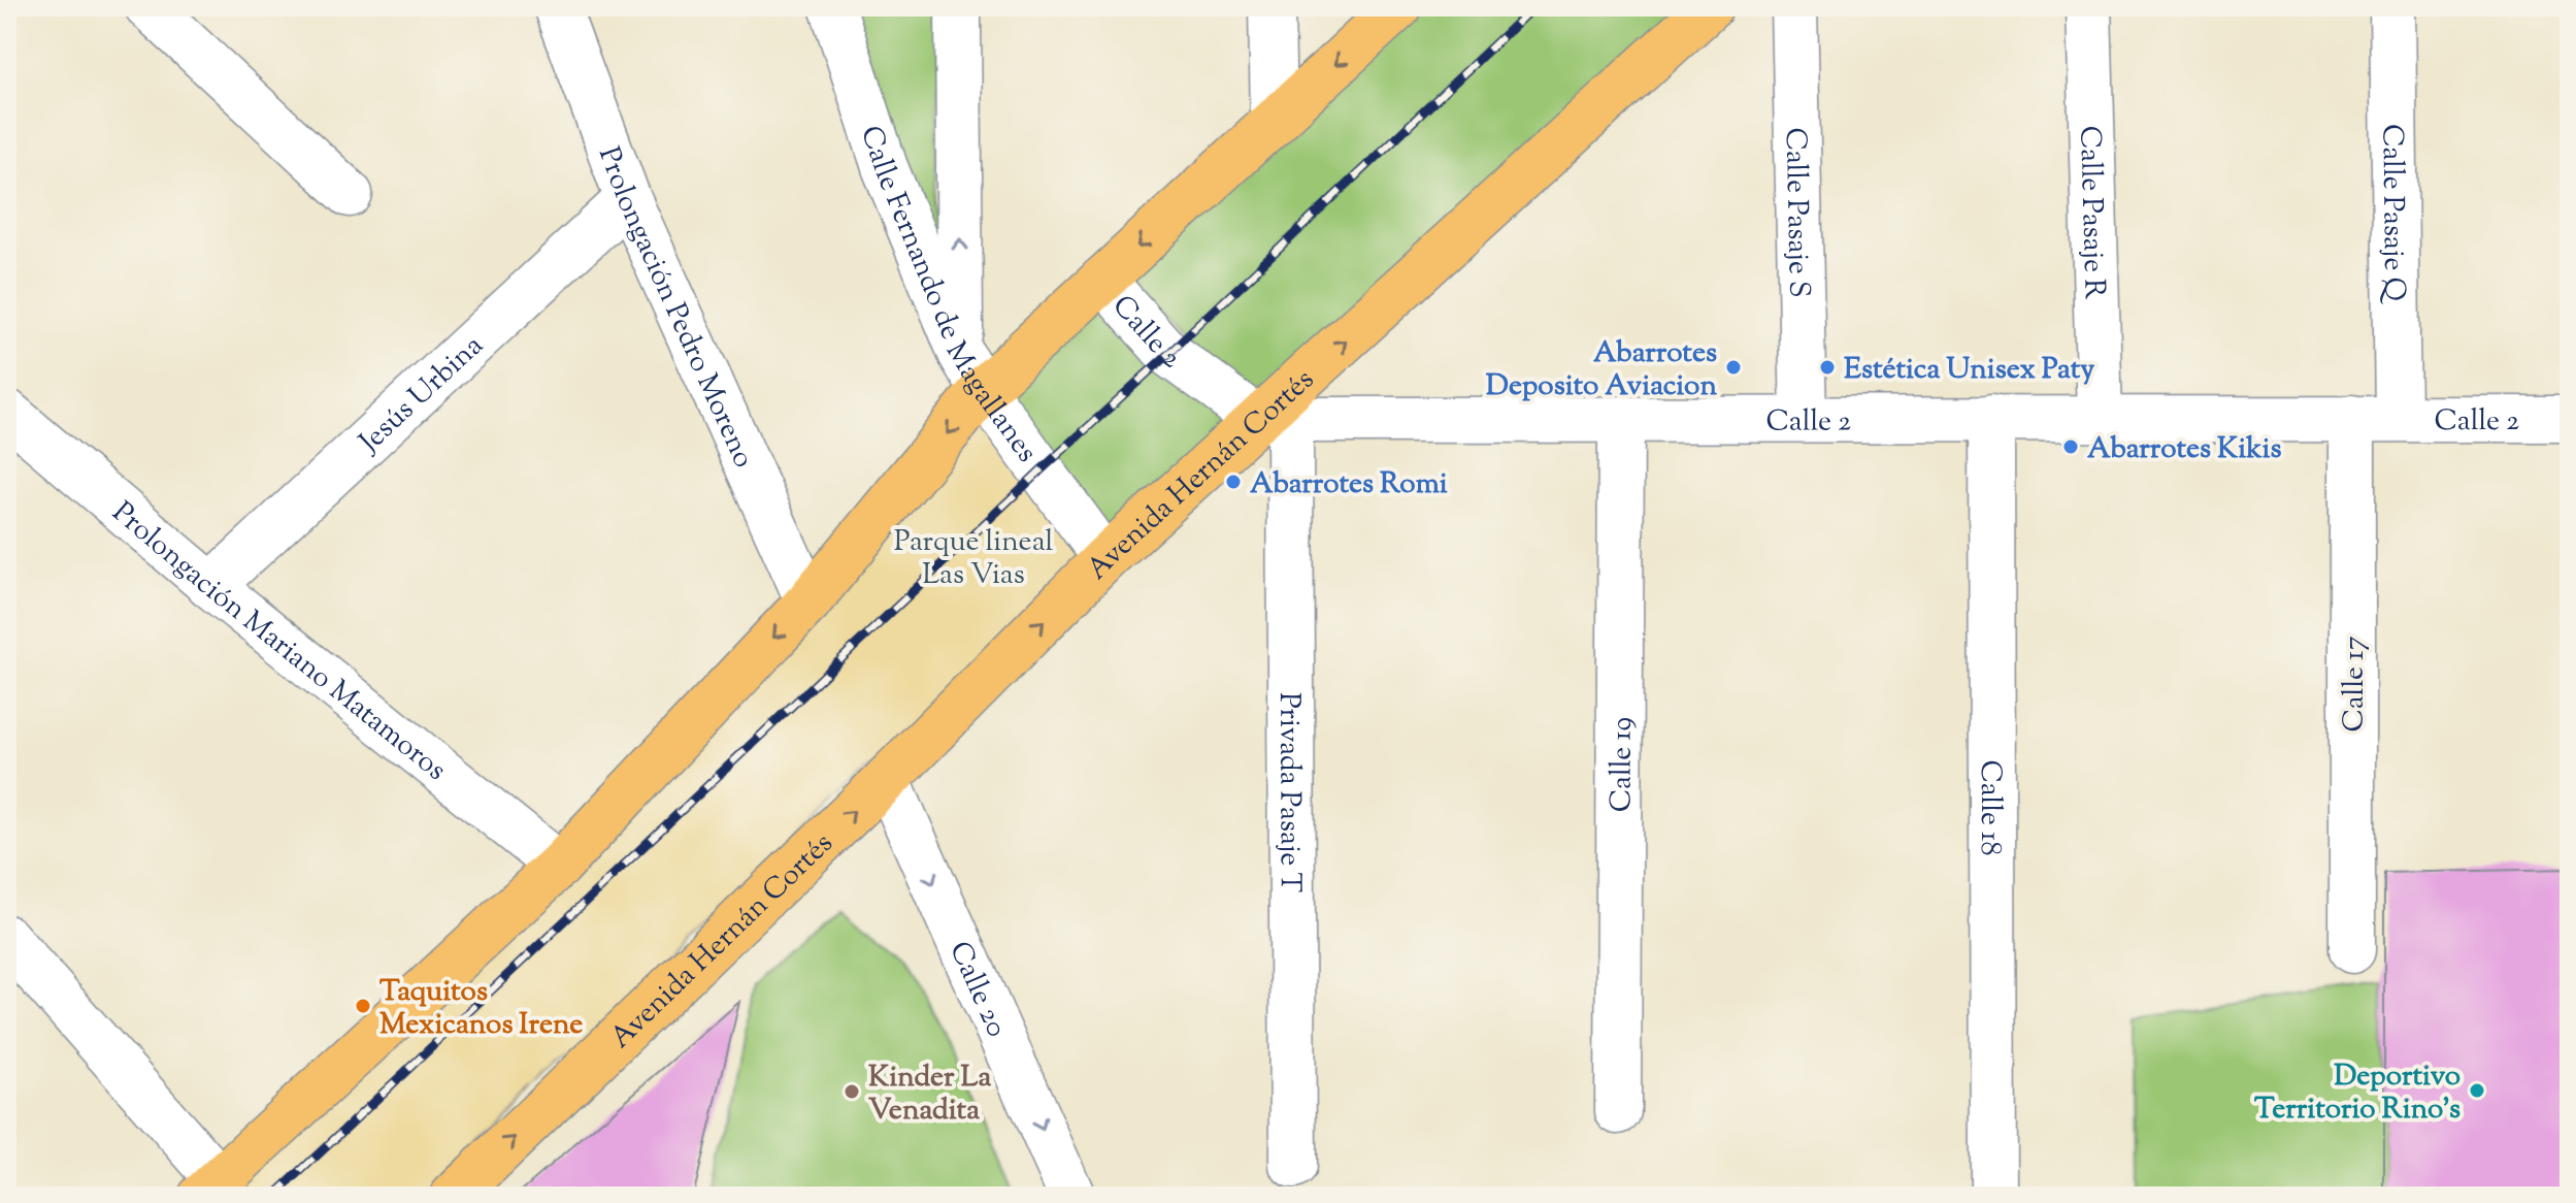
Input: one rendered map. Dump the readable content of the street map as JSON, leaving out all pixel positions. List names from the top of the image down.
{
  "streets": {
    "main road": ["Avenida Hernán Cortés"],
    "street": [
      "Calle Pasaje Q",
      "Calle Pasaje S",
      "Calle Pasaje R",
      "Calle Fernando de Magallanes",
      "Prolongación Pedro Moreno",
      "Calle 2",
      "Jesús Urbina",
      "Prolongación Mariano Matamoros",
      "Calle 17",
      "Calle 19",
      "Privada Pasaje T",
      "Calle 18",
      "Calle 20"
    ]
  },
  "crossings": [
    ["Calle Pasaje Q", "Calle 2"],
    ["Calle Pasaje S", "Calle 2"],
    ["Calle Pasaje R", "Calle 2"],
    ["Calle Fernando de Magallanes", "Avenida Hernán Cortés"],
    ["Prolongación Pedro Moreno", "Jesús Urbina"],
    ["Calle 2", "Avenida Hernán Cortés"],
    ["Calle 2", "Calle 17"],
    ["Calle 2", "Calle 19"],
    ["Calle 2", "Privada Pasaje T"],
    ["Calle 2", "Calle 18"],
    ["Jesús Urbina", "Prolongación Mariano Matamoros"],
    ["Avenida Hernán Cortés", "Privada Pasaje T"],
    ["Avenida Hernán Cortés", "Calle 20"]
  ],
  "one_way": ["Calle 20"],
  "parks": ["Parque lineal Las Vias"],
  "places": [
    "Abarrotes Deposito Aviacion",
    "Estética Unisex Paty",
    "Abarrotes Kikis",
    "Abarrotes Romi",
    "Taquitos Mexicanos Irene",
    "Deportivo Territorio Rino's",
    "Kinder La Venadita"
  ]
}
